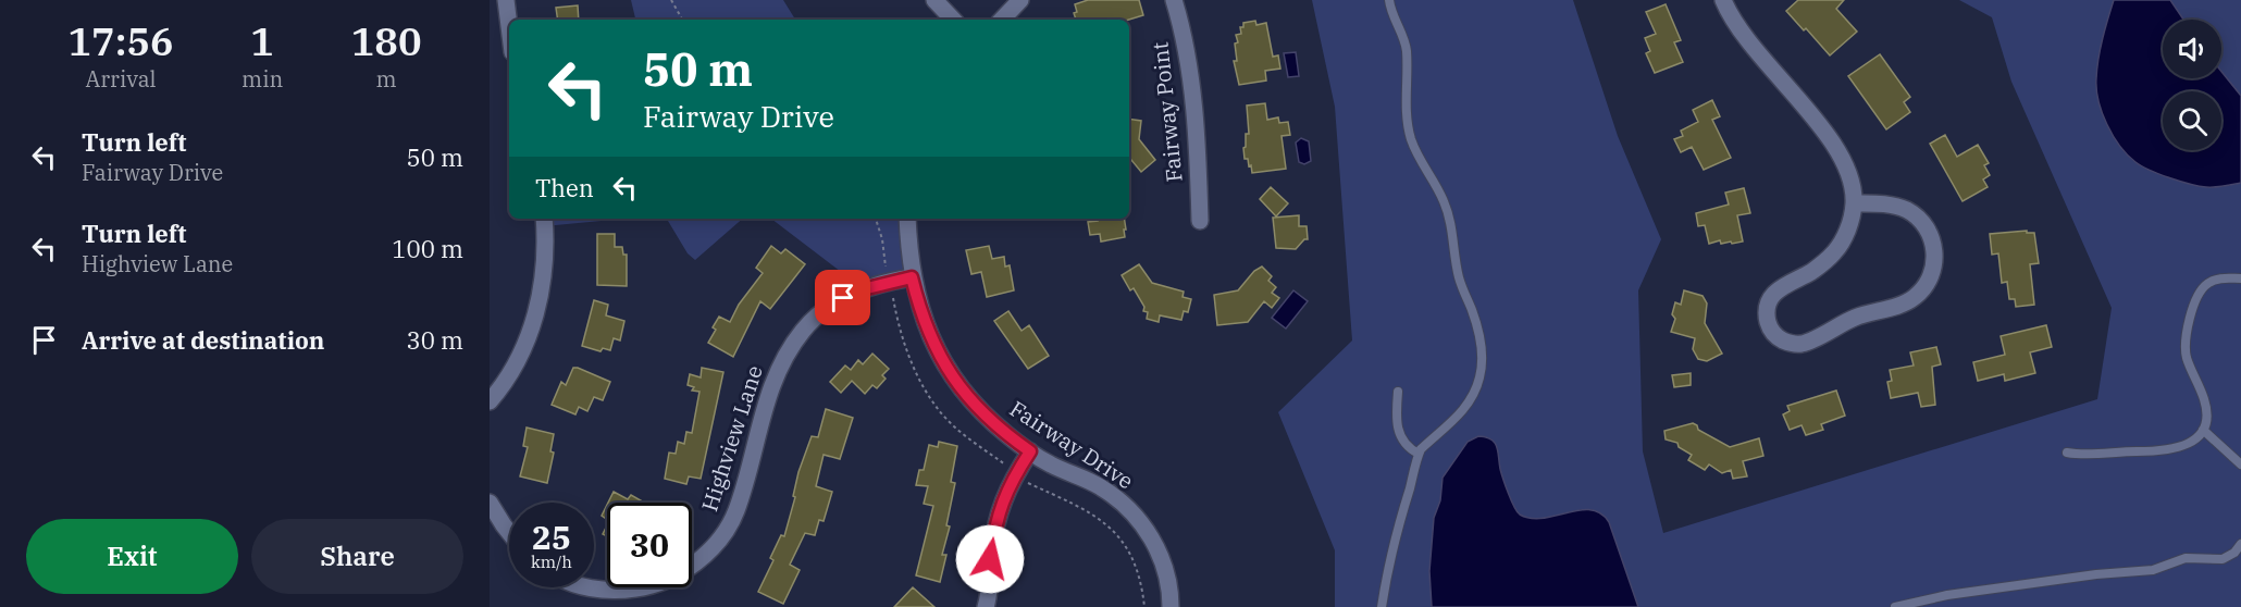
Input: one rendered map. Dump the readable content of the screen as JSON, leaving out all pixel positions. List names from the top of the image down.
{
  "streets": {
    "street": ["Fairway Point", "Highview Lane", "Fairway Drive"]
  },
  "crossings": [
    ["Highview Lane", "Fairway Drive"]
  ],
  "page": {
    "eta": [
      "17:56",
      "Arrival",
      "1",
      "min",
      "180",
      "m"
    ],
    "turn": ["50 m", "Fairway Drive"],
    "list": [
      {
        "name": "Turn left",
        "note": "Fairway Drive",
        "value": "50 m"
      },
      {
        "name": "Turn left",
        "note": "Highview Lane",
        "value": "100 m"
      },
      {
        "name": "Arrive at destination",
        "value": "30 m"
      }
    ],
    "then": "Then",
    "speed": "25 km/h",
    "limit": "30",
    "buttons": ["Exit", "Share"]
  }
}
